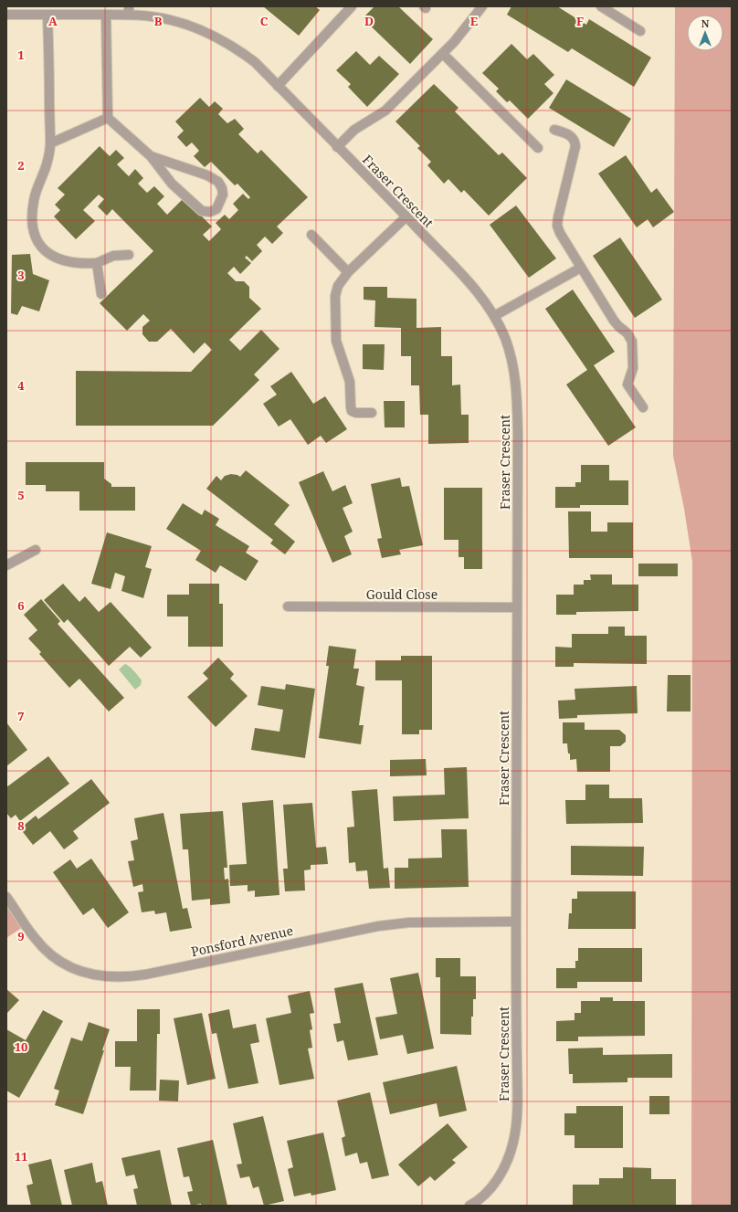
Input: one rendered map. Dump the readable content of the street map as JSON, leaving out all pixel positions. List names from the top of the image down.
{
  "streets": {
    "street": ["Fraser Crescent", "Gould Close", "Ponsford Avenue"]
  },
  "crossings": [
    ["Fraser Crescent", "Gould Close"],
    ["Fraser Crescent", "Ponsford Avenue"]
  ],
  "north": "top",
  "grid": {
    "columns": [
      "A",
      "B",
      "C",
      "D",
      "E",
      "F"
    ],
    "rows": [
      "1",
      "2",
      "3",
      "4",
      "5",
      "6",
      "7",
      "8",
      "9",
      "10",
      "11"
    ]
  }
}
